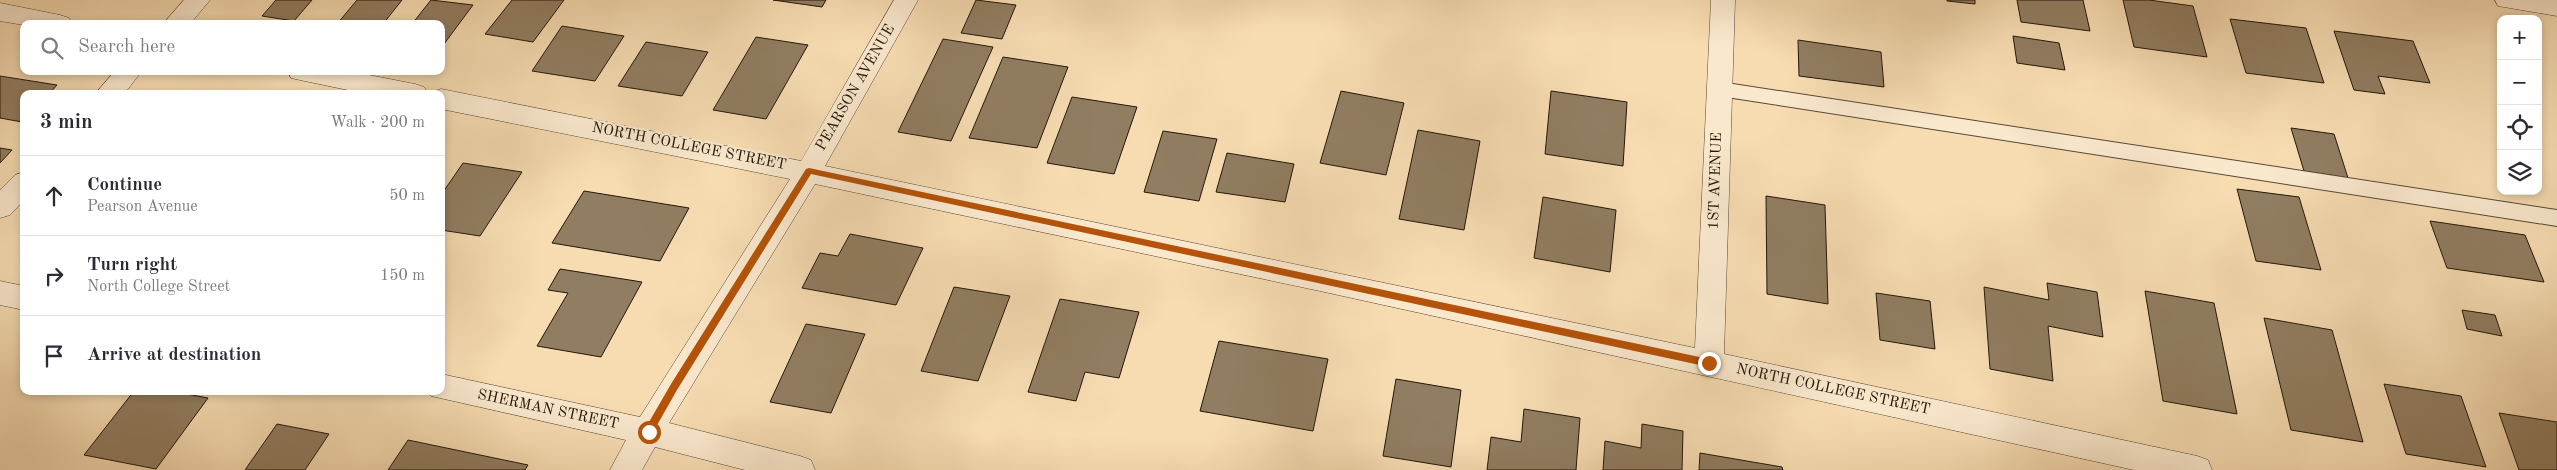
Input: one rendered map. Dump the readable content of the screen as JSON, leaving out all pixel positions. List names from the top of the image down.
{
  "streets": {
    "street": [
      "PEARSON AVENUE",
      "NORTH COLLEGE STREET",
      "1ST AVENUE",
      "SHERMAN STREET"
    ]
  },
  "crossings": [
    ["PEARSON AVENUE", "NORTH COLLEGE STREET"],
    ["PEARSON AVENUE", "SHERMAN STREET"],
    ["NORTH COLLEGE STREET", "1ST AVENUE"]
  ],
  "page": {
    "map_buttons": ["+", "−"],
    "search": "Search here",
    "heading": ["3 min", "Walk · 200 m"],
    "list": [
      ["Continue", "Pearson Avenue", "50 m"],
      ["Turn right", "North College Street", "150 m"],
      "Arrive at destination"
    ]
  }
}
